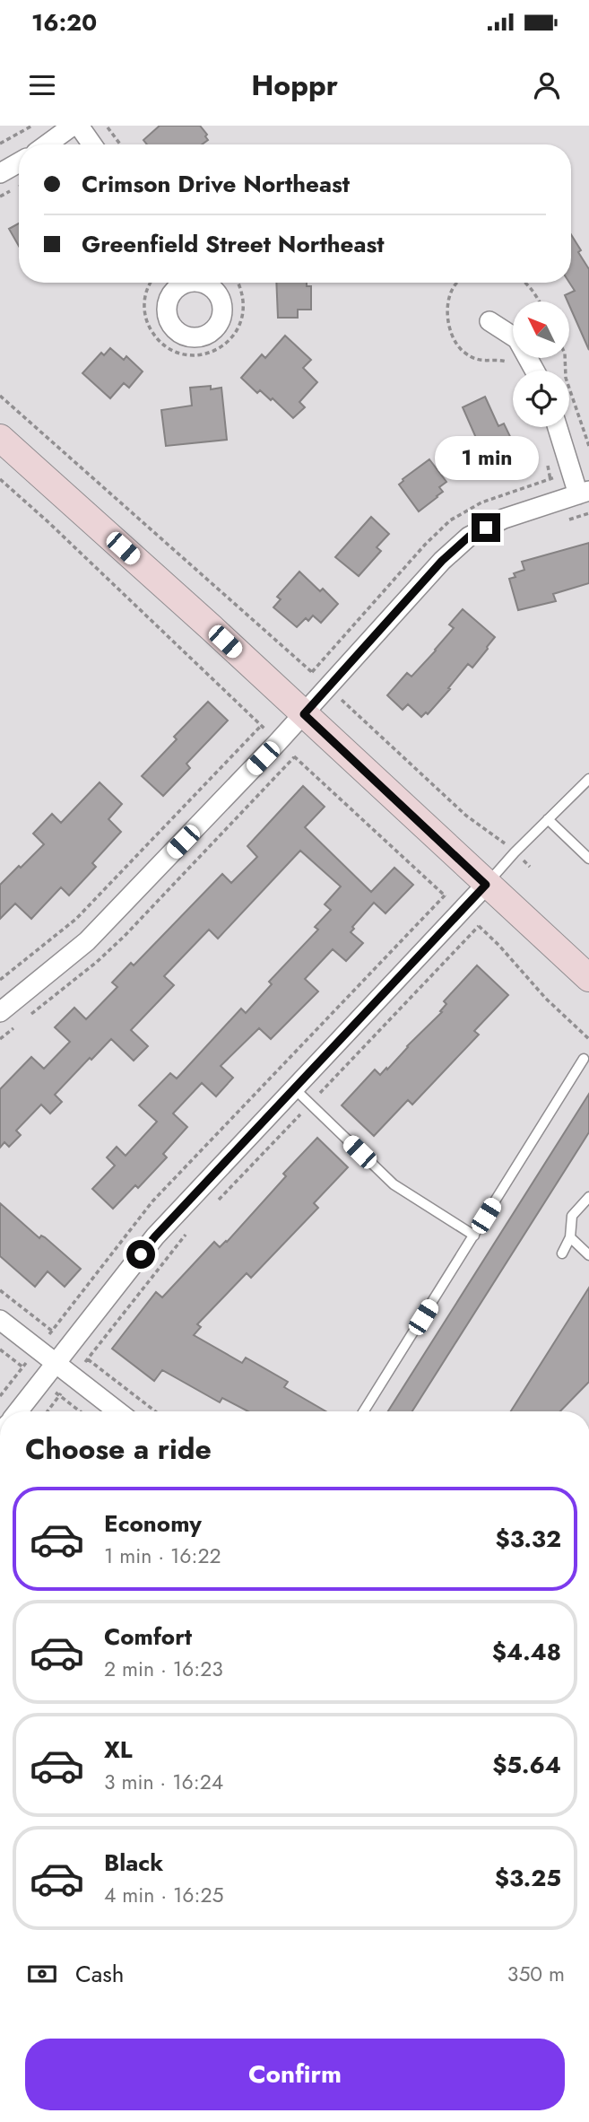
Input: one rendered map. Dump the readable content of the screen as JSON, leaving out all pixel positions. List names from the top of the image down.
{
  "north": "top left",
  "page": {
    "status": "16:20",
    "header": "Hoppr",
    "banner": ["Crimson Drive Northeast", "Greenfield Street Northeast"],
    "bubble": "1 min",
    "heading": "Choose a ride",
    "list": [
      {
        "name": "Economy",
        "note": "1 min · 16:22",
        "value": "$3.32"
      },
      {
        "name": "Comfort",
        "note": "2 min · 16:23",
        "value": "$4.48"
      },
      {
        "name": "XL",
        "note": "3 min · 16:24",
        "value": "$5.64"
      },
      {
        "name": "Black",
        "note": "4 min · 16:25",
        "value": "$3.25"
      }
    ],
    "pay": ["Cash", "350 m"],
    "buttons": "Confirm"
  }
}
